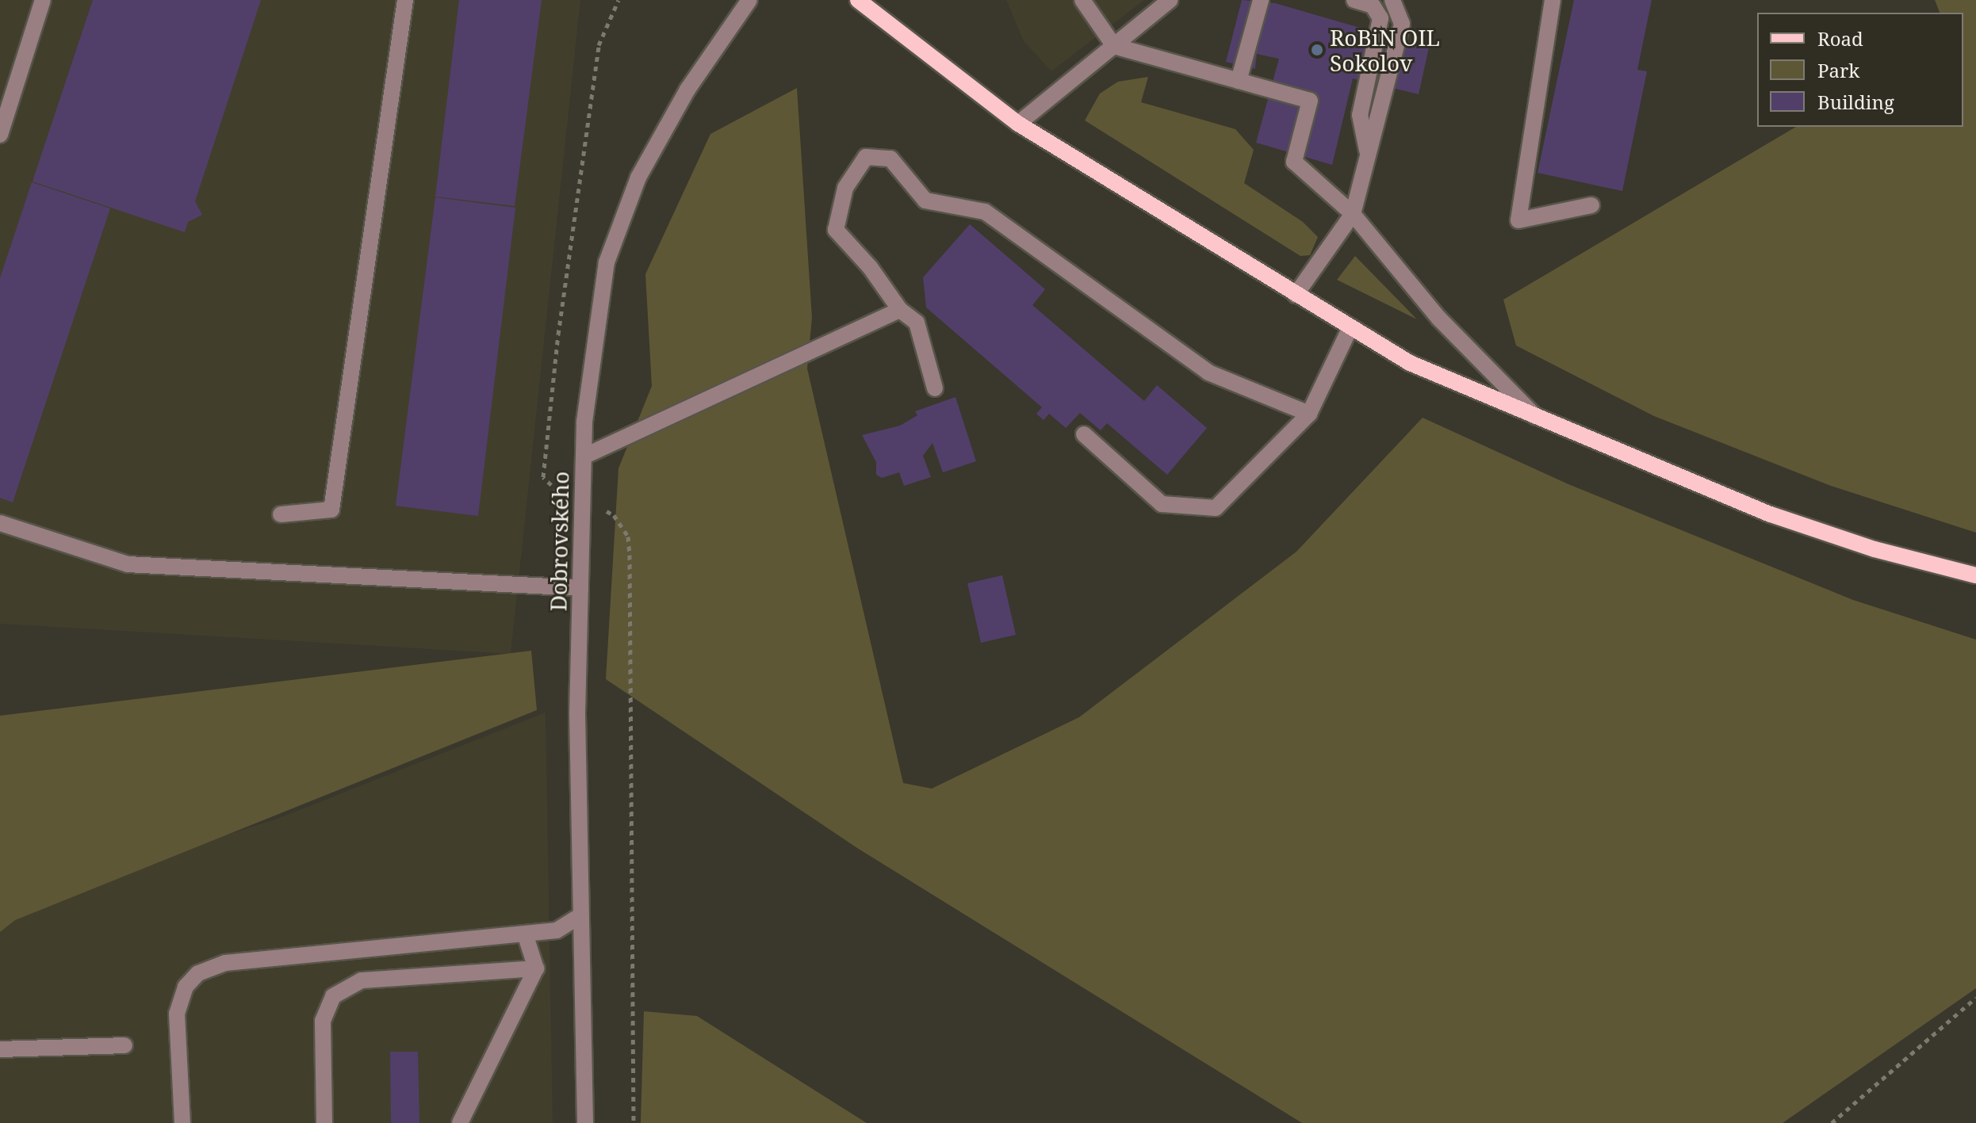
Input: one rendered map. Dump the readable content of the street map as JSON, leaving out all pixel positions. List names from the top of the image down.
{
  "streets": {
    "street": ["Dobrovského"]
  },
  "places": ["RoBiN OIL Sokolov"],
  "legend": ["Road", "Park", "Building"]
}
